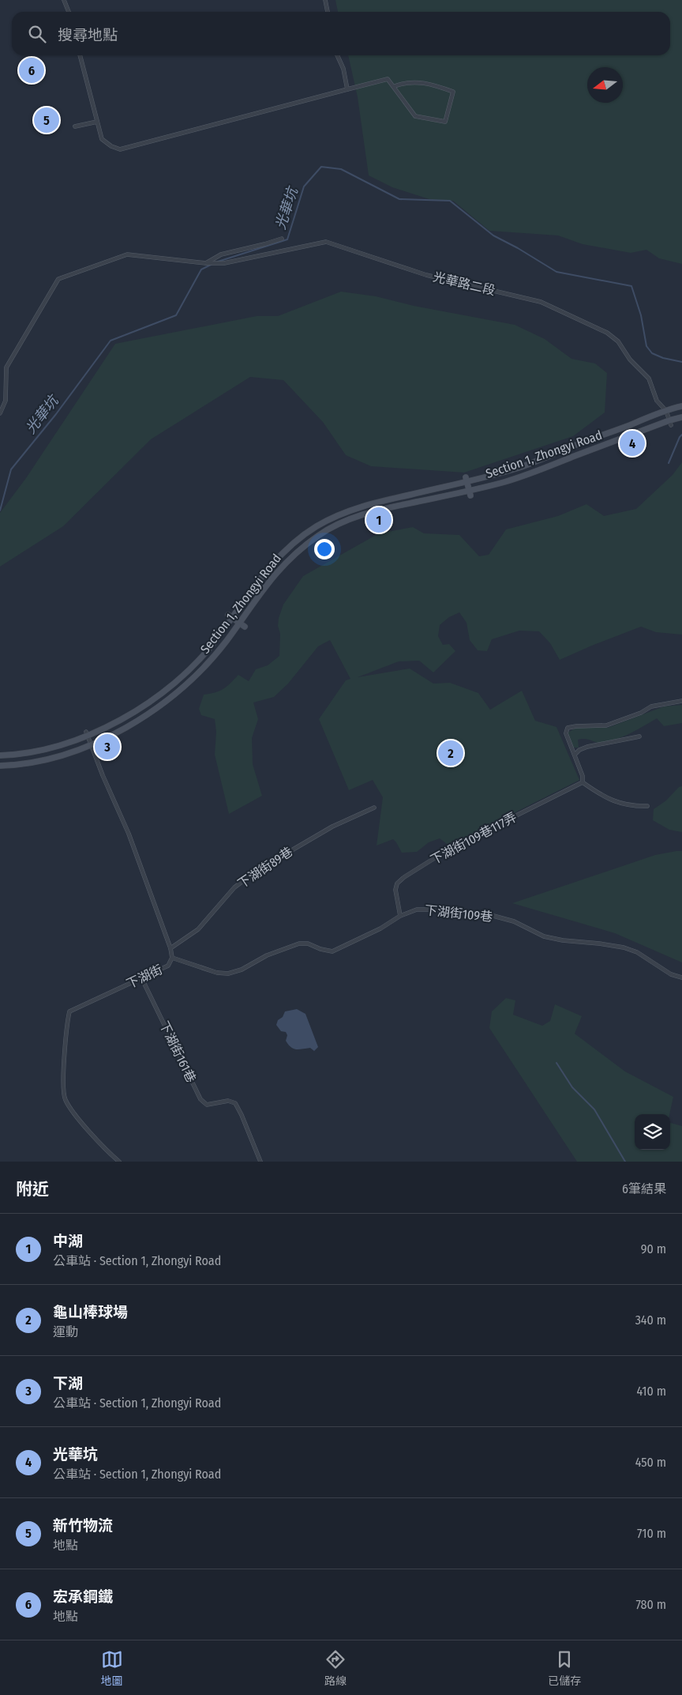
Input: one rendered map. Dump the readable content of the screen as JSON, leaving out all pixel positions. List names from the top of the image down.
{
  "streets": {
    "main road": ["Section 1, Zhongyi Road"],
    "street": [
      "光華路二段",
      "下湖街109巷117弄",
      "下湖街89巷",
      "下湖街109巷",
      "下湖街",
      "下湖街161巷"
    ]
  },
  "crossings": [
    ["光華路二段", "Section 1, Zhongyi Road"],
    ["Section 1, Zhongyi Road", "下湖街"],
    ["下湖街109巷117弄", "下湖街109巷"],
    ["下湖街89巷", "下湖街"],
    ["下湖街109巷", "下湖街"],
    ["下湖街", "下湖街161巷"]
  ],
  "water": ["光華坑"],
  "north": "left",
  "page": {
    "search": "搜尋地點",
    "pins": [
      "6",
      "5",
      "4",
      "1",
      "3",
      "2"
    ],
    "heading": ["附近", "6筆結果"],
    "list": [
      {
        "mark": "1",
        "name": "中湖",
        "note": "公車站 · Section 1, Zhongyi Road",
        "value": "90 m"
      },
      {
        "mark": "2",
        "name": "龜山棒球場",
        "note": "運動",
        "value": "340 m"
      },
      {
        "mark": "3",
        "name": "下湖",
        "note": "公車站 · Section 1, Zhongyi Road",
        "value": "410 m"
      },
      {
        "mark": "4",
        "name": "光華坑",
        "note": "公車站 · Section 1, Zhongyi Road",
        "value": "450 m"
      },
      {
        "mark": "5",
        "name": "新竹物流",
        "note": "地點",
        "value": "710 m"
      },
      {
        "mark": "6",
        "name": "宏承鋼鐵",
        "note": "地點",
        "value": "780 m"
      }
    ],
    "nav": ["地圖", "路線", "已儲存"]
  }
}
